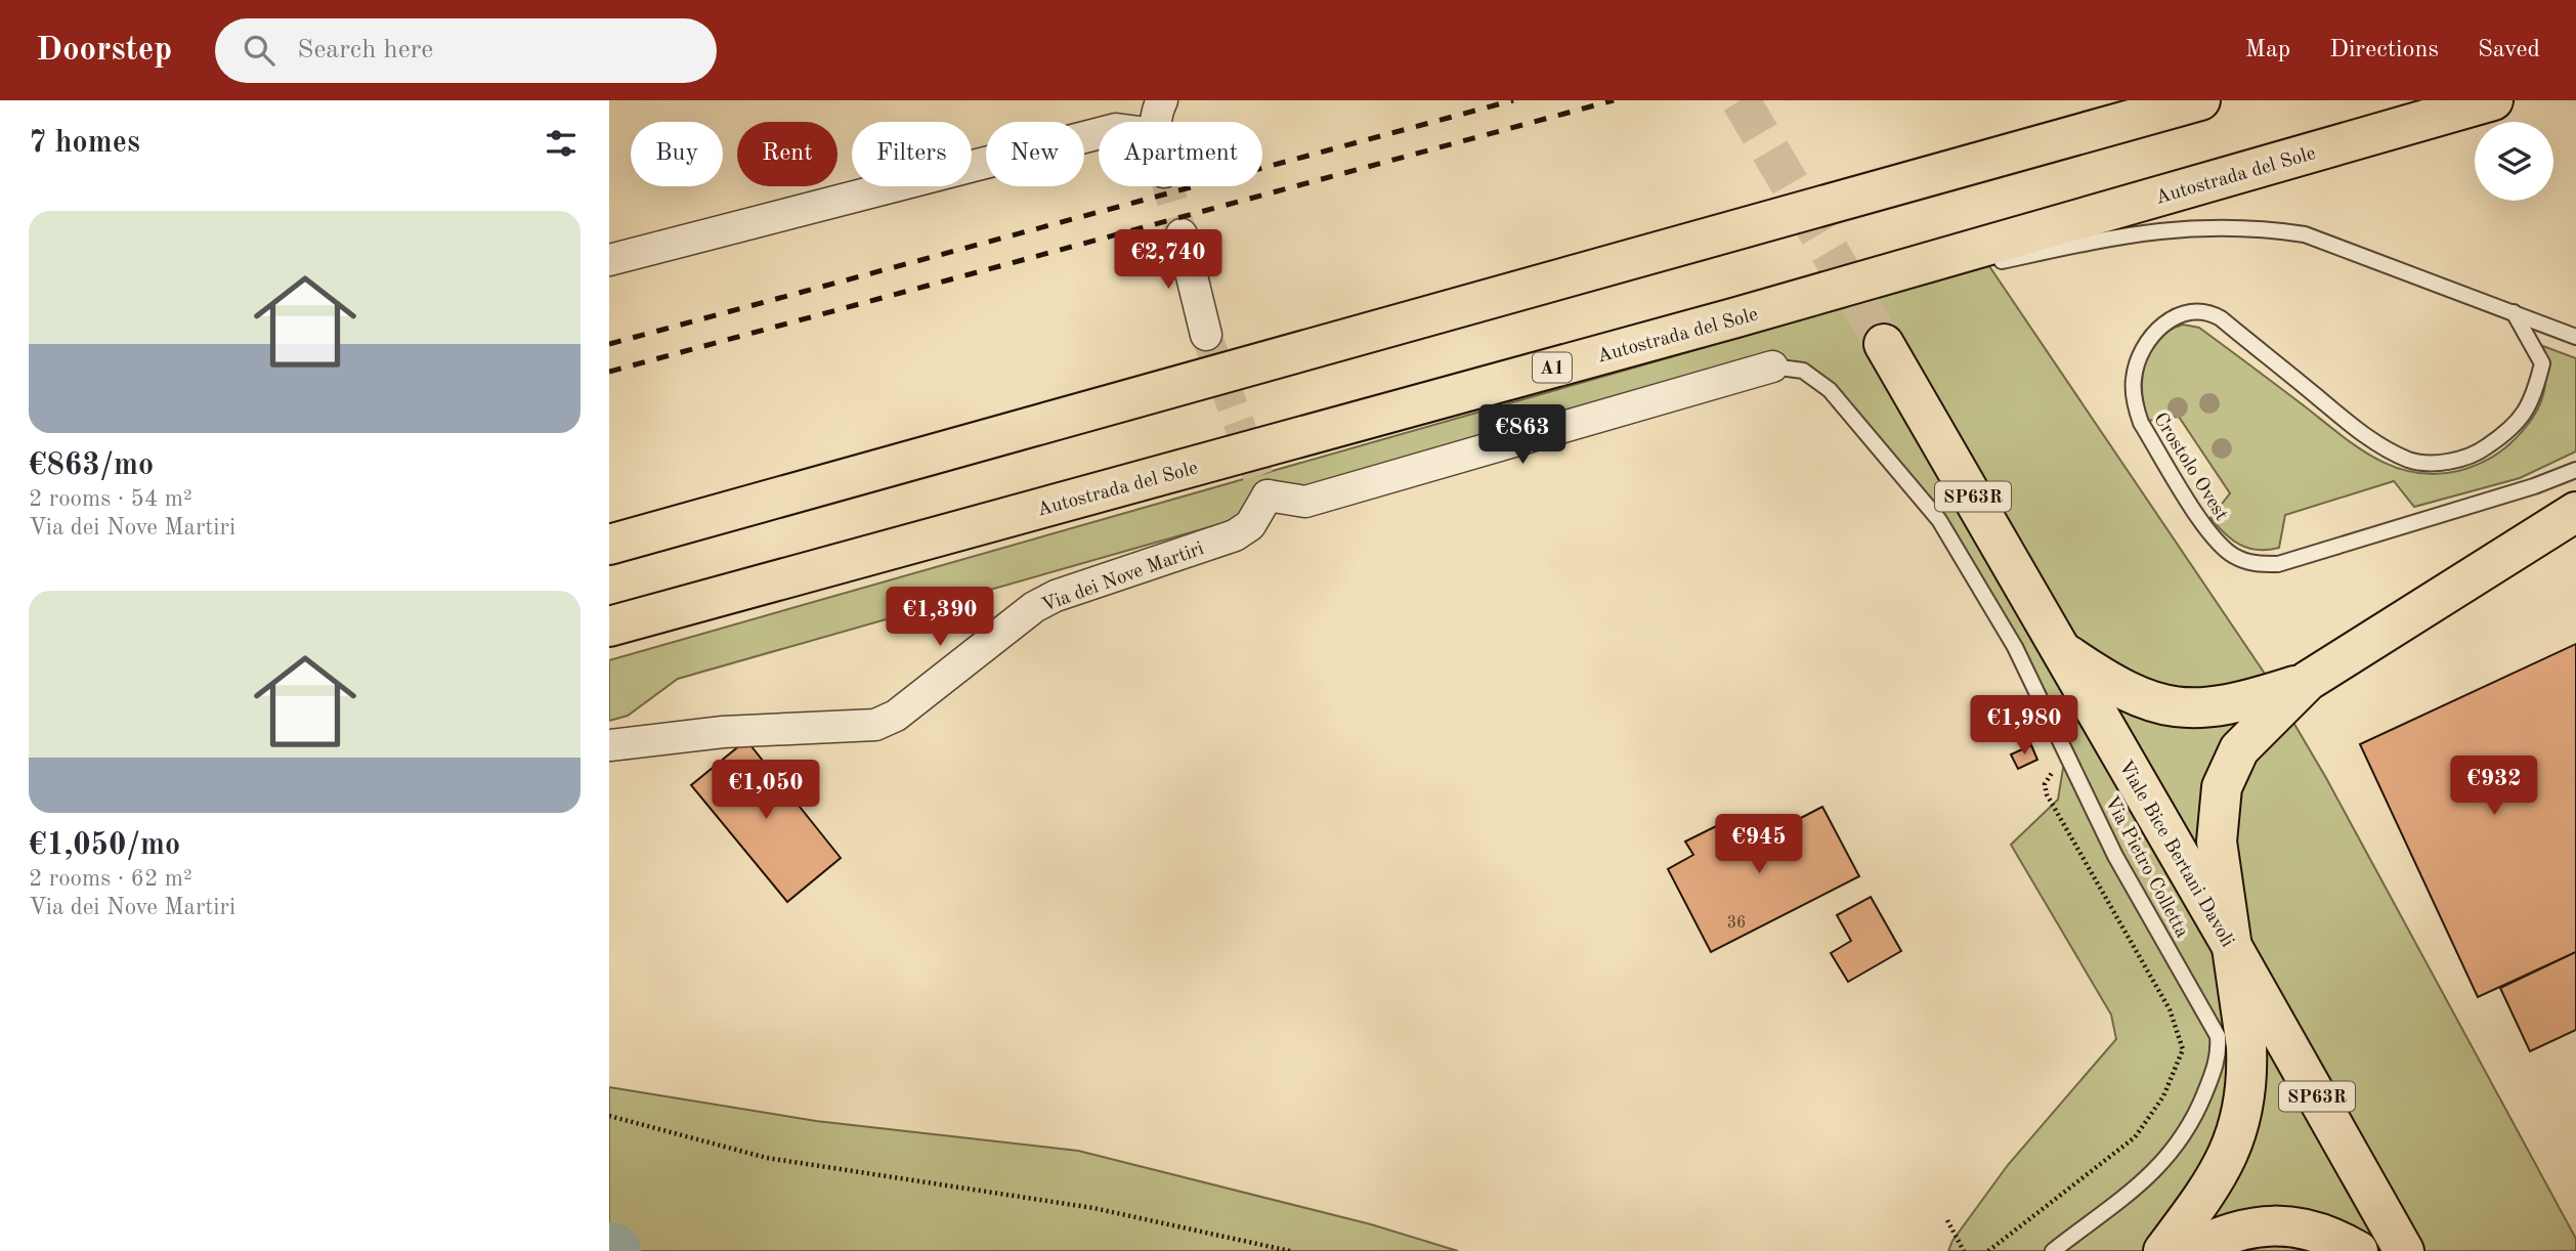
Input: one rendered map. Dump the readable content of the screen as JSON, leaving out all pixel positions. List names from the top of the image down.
{
  "streets": {
    "highway": [
      "Autostrada del Sole",
      "A1",
      "SP63R",
      "Viale Bice Bertani Davoli"
    ],
    "street": ["Via dei Nove Martiri"],
    "lane": ["Crostolo Ovest", "Via Pietro Colletta"]
  },
  "crossings": [
    ["Via dei Nove Martiri", "Via Pietro Colletta"]
  ],
  "house_numbers": ["36"],
  "page": {
    "header": "Doorstep",
    "search": "Search here",
    "nav": ["Map", "Directions", "Saved"],
    "heading": "7 homes",
    "chip": [
      "Buy",
      "Rent",
      "Filters",
      "New",
      "Apartment"
    ],
    "list": [
      {
        "name": "€863/mo",
        "note": "2 rooms · 54 m² · Via dei Nove Martiri"
      },
      {
        "name": "€1,050/mo",
        "note": "2 rooms · 62 m² · Via dei Nove Martiri"
      }
    ],
    "price": [
      "€2,740",
      "€863",
      "€1,390",
      "€1,980",
      "€932",
      "€1,050",
      "€945"
    ]
  }
}
